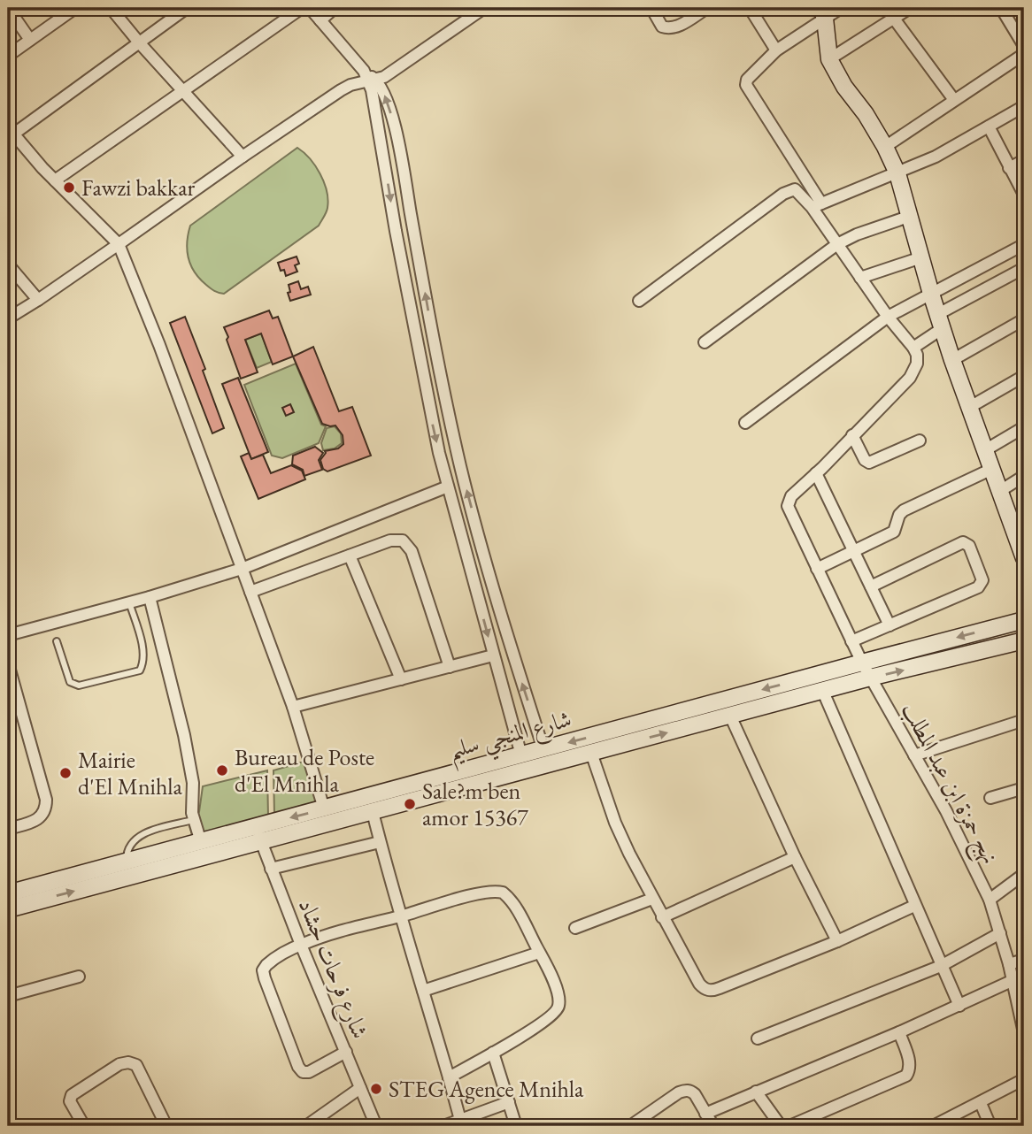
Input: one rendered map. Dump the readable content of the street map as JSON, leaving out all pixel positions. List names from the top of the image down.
{
  "streets": {
    "main road": ["شارع المنجي سليم"],
    "street": ["نهج حمزة ابن عبد المطلب", "شارع فرحات حشاد"]
  },
  "crossings": [
    ["شارع المنجي سليم", "نهج حمزة ابن عبد المطلب"],
    ["شارع المنجي سليم", "شارع فرحات حشاد"]
  ],
  "places": [
    "Fawzi bakkar",
    "Bureau de Poste d'El Mnihla",
    "Mairie d'El Mnihla",
    "Sale?m ben amor 15367",
    "STEG Agence Mnihla"
  ]
}
